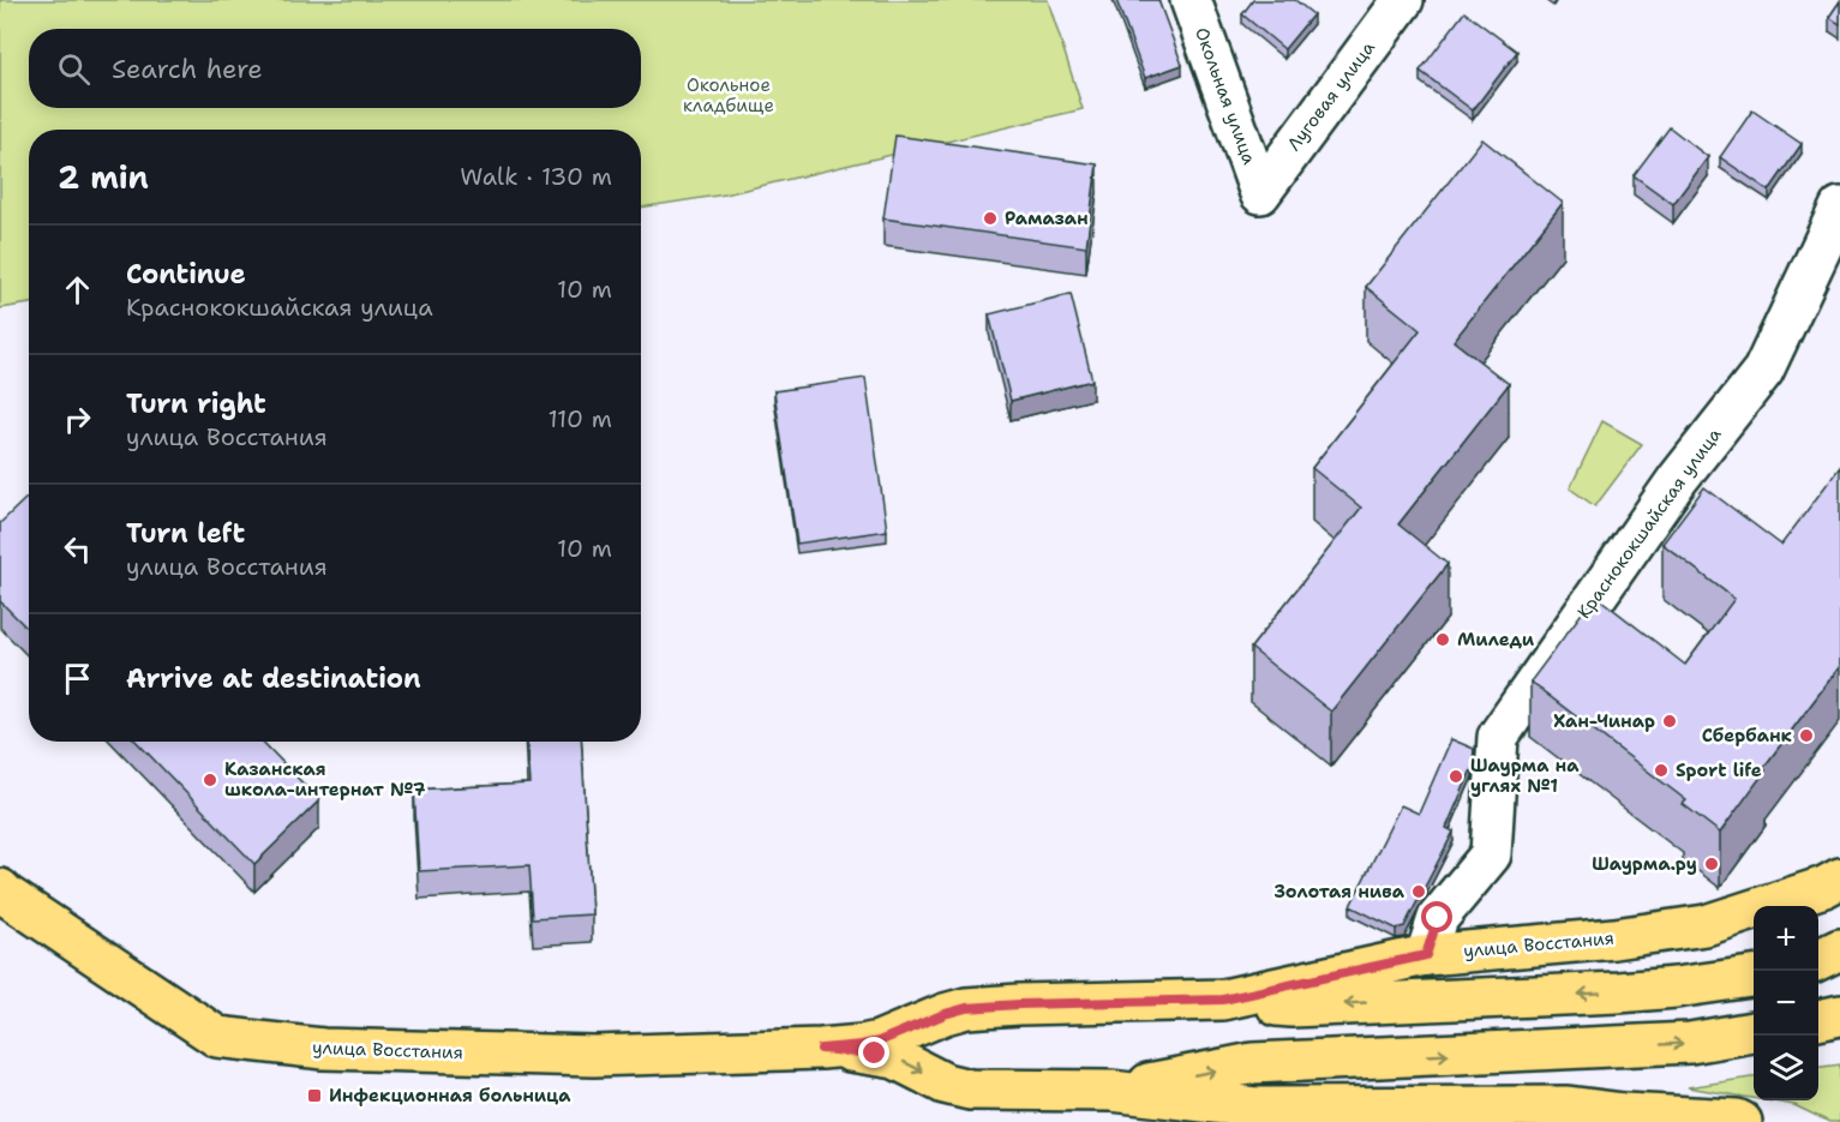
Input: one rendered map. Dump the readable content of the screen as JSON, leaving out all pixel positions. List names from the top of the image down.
{
  "streets": {
    "main road": ["улица Восстания"],
    "street": ["Окольная улица", "Луговая улица", "Краснококшайская улица"]
  },
  "crossings": [
    ["Окольная улица", "Луговая улица"],
    ["Краснококшайская улица", "улица Восстания"]
  ],
  "parks": ["Окольное кладбище"],
  "places": {
    "other": [
      "Рамазан",
      "Миледи",
      "Хан-Чинар",
      "Сбербанк",
      "Sport life",
      "Шаурма на углях №1",
      "Казанская школа-интернат №7",
      "Шаурма.ру",
      "Золотая нива"
    ],
    "transit": ["Инфекционная больница"]
  },
  "page": {
    "search": "Search here",
    "heading": ["2 min", "Walk · 130 m"],
    "list": [
      ["Continue", "Краснококшайская улица", "10 m"],
      ["Turn right", "улица Восстания", "110 m"],
      ["Turn left", "улица Восстания", "10 m"],
      "Arrive at destination"
    ],
    "map_buttons": ["+", "−"]
  }
}
